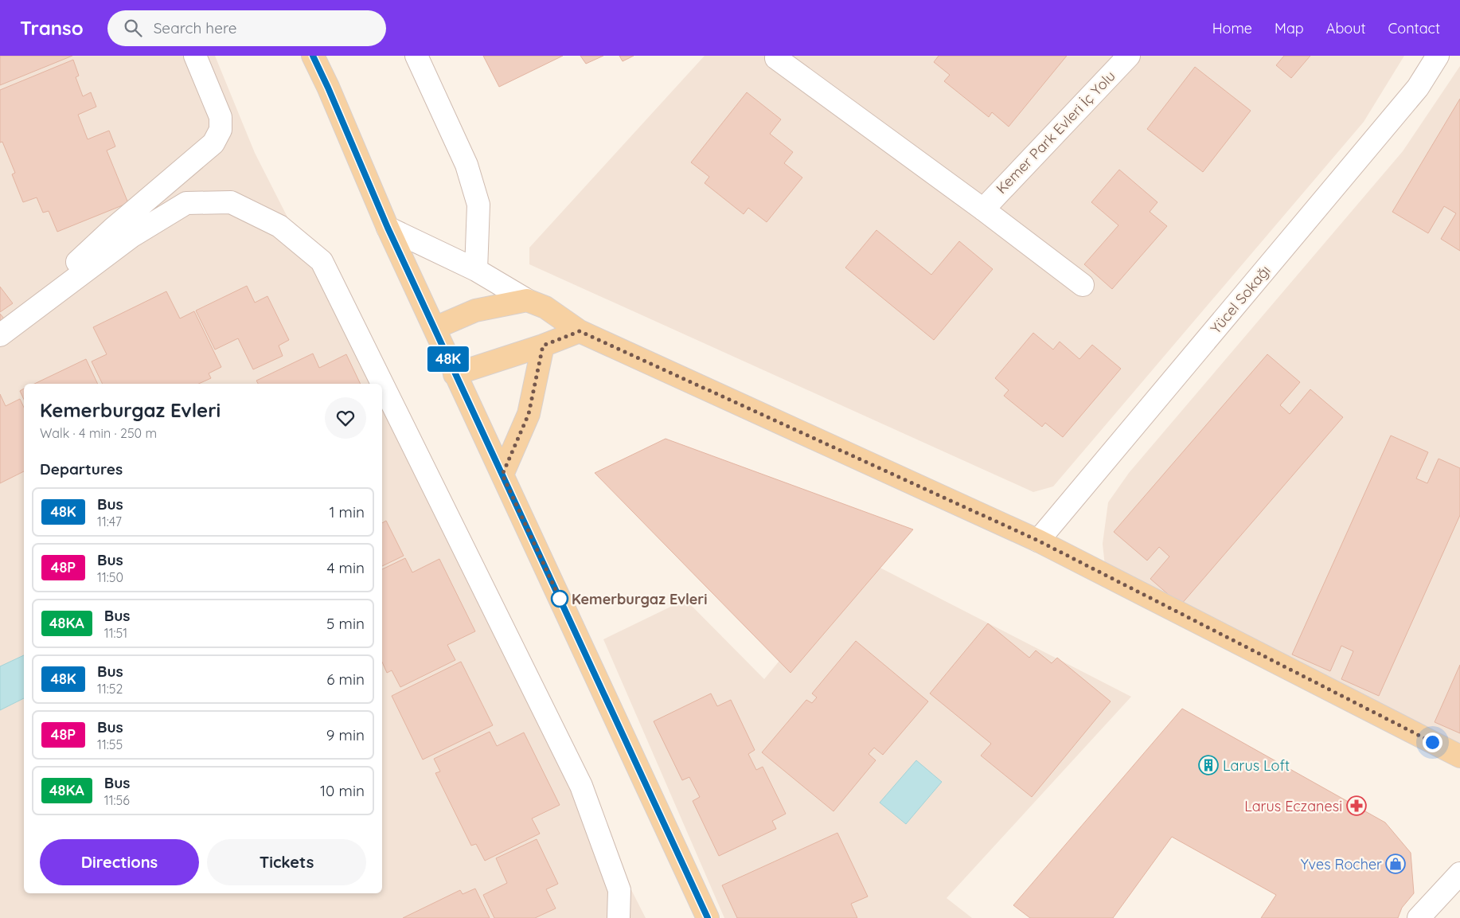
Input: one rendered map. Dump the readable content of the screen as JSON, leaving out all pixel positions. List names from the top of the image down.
{
  "streets": {
    "street": ["Kemer Park Evleri İç Yolu", "Yücel Sokağı"]
  },
  "places": {
    "other": ["Kemerburgaz Evleri"],
    "building": ["Larus Loft"],
    "pharmacy": ["Larus Eczanesi"],
    "shop": ["Yves Rocher"]
  },
  "lines": ["bus line 48K"],
  "page": {
    "header": "Transo",
    "search": "Search here",
    "nav": [
      "Home",
      "Map",
      "About",
      "Contact"
    ],
    "on_map": "48K",
    "heading": [
      ["Kemerburgaz Evleri", "Walk · 4 min · 250 m"],
      "Departures"
    ],
    "list": [
      {
        "mark": "48K",
        "name": "Bus",
        "note": "11:47",
        "value": "1 min"
      },
      {
        "mark": "48P",
        "name": "Bus",
        "note": "11:50",
        "value": "4 min"
      },
      {
        "mark": "48KA",
        "name": "Bus",
        "note": "11:51",
        "value": "5 min"
      },
      {
        "mark": "48K",
        "name": "Bus",
        "note": "11:52",
        "value": "6 min"
      },
      {
        "mark": "48P",
        "name": "Bus",
        "note": "11:55",
        "value": "9 min"
      },
      {
        "mark": "48KA",
        "name": "Bus",
        "note": "11:56",
        "value": "10 min"
      }
    ],
    "buttons": ["Directions", "Tickets"]
  }
}
